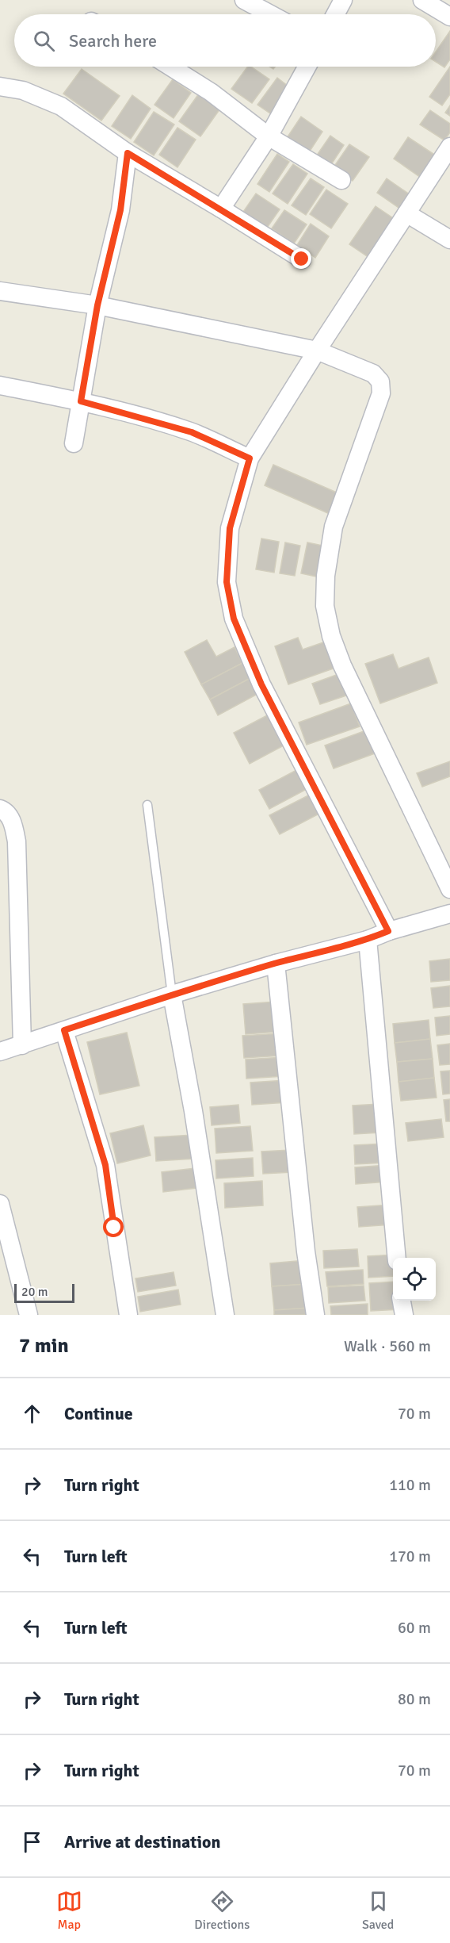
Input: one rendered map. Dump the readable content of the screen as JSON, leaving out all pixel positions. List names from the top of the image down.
{
  "scale_bar": "20 m",
  "page": {
    "search": "Search here",
    "scale": "20 m",
    "heading": ["7 min", "Walk · 560 m"],
    "list": [
      ["Continue", "70 m"],
      ["Turn right", "110 m"],
      ["Turn left", "170 m"],
      ["Turn left", "60 m"],
      ["Turn right", "80 m"],
      ["Turn right", "70 m"],
      "Arrive at destination"
    ],
    "nav": ["Map", "Directions", "Saved"]
  }
}
